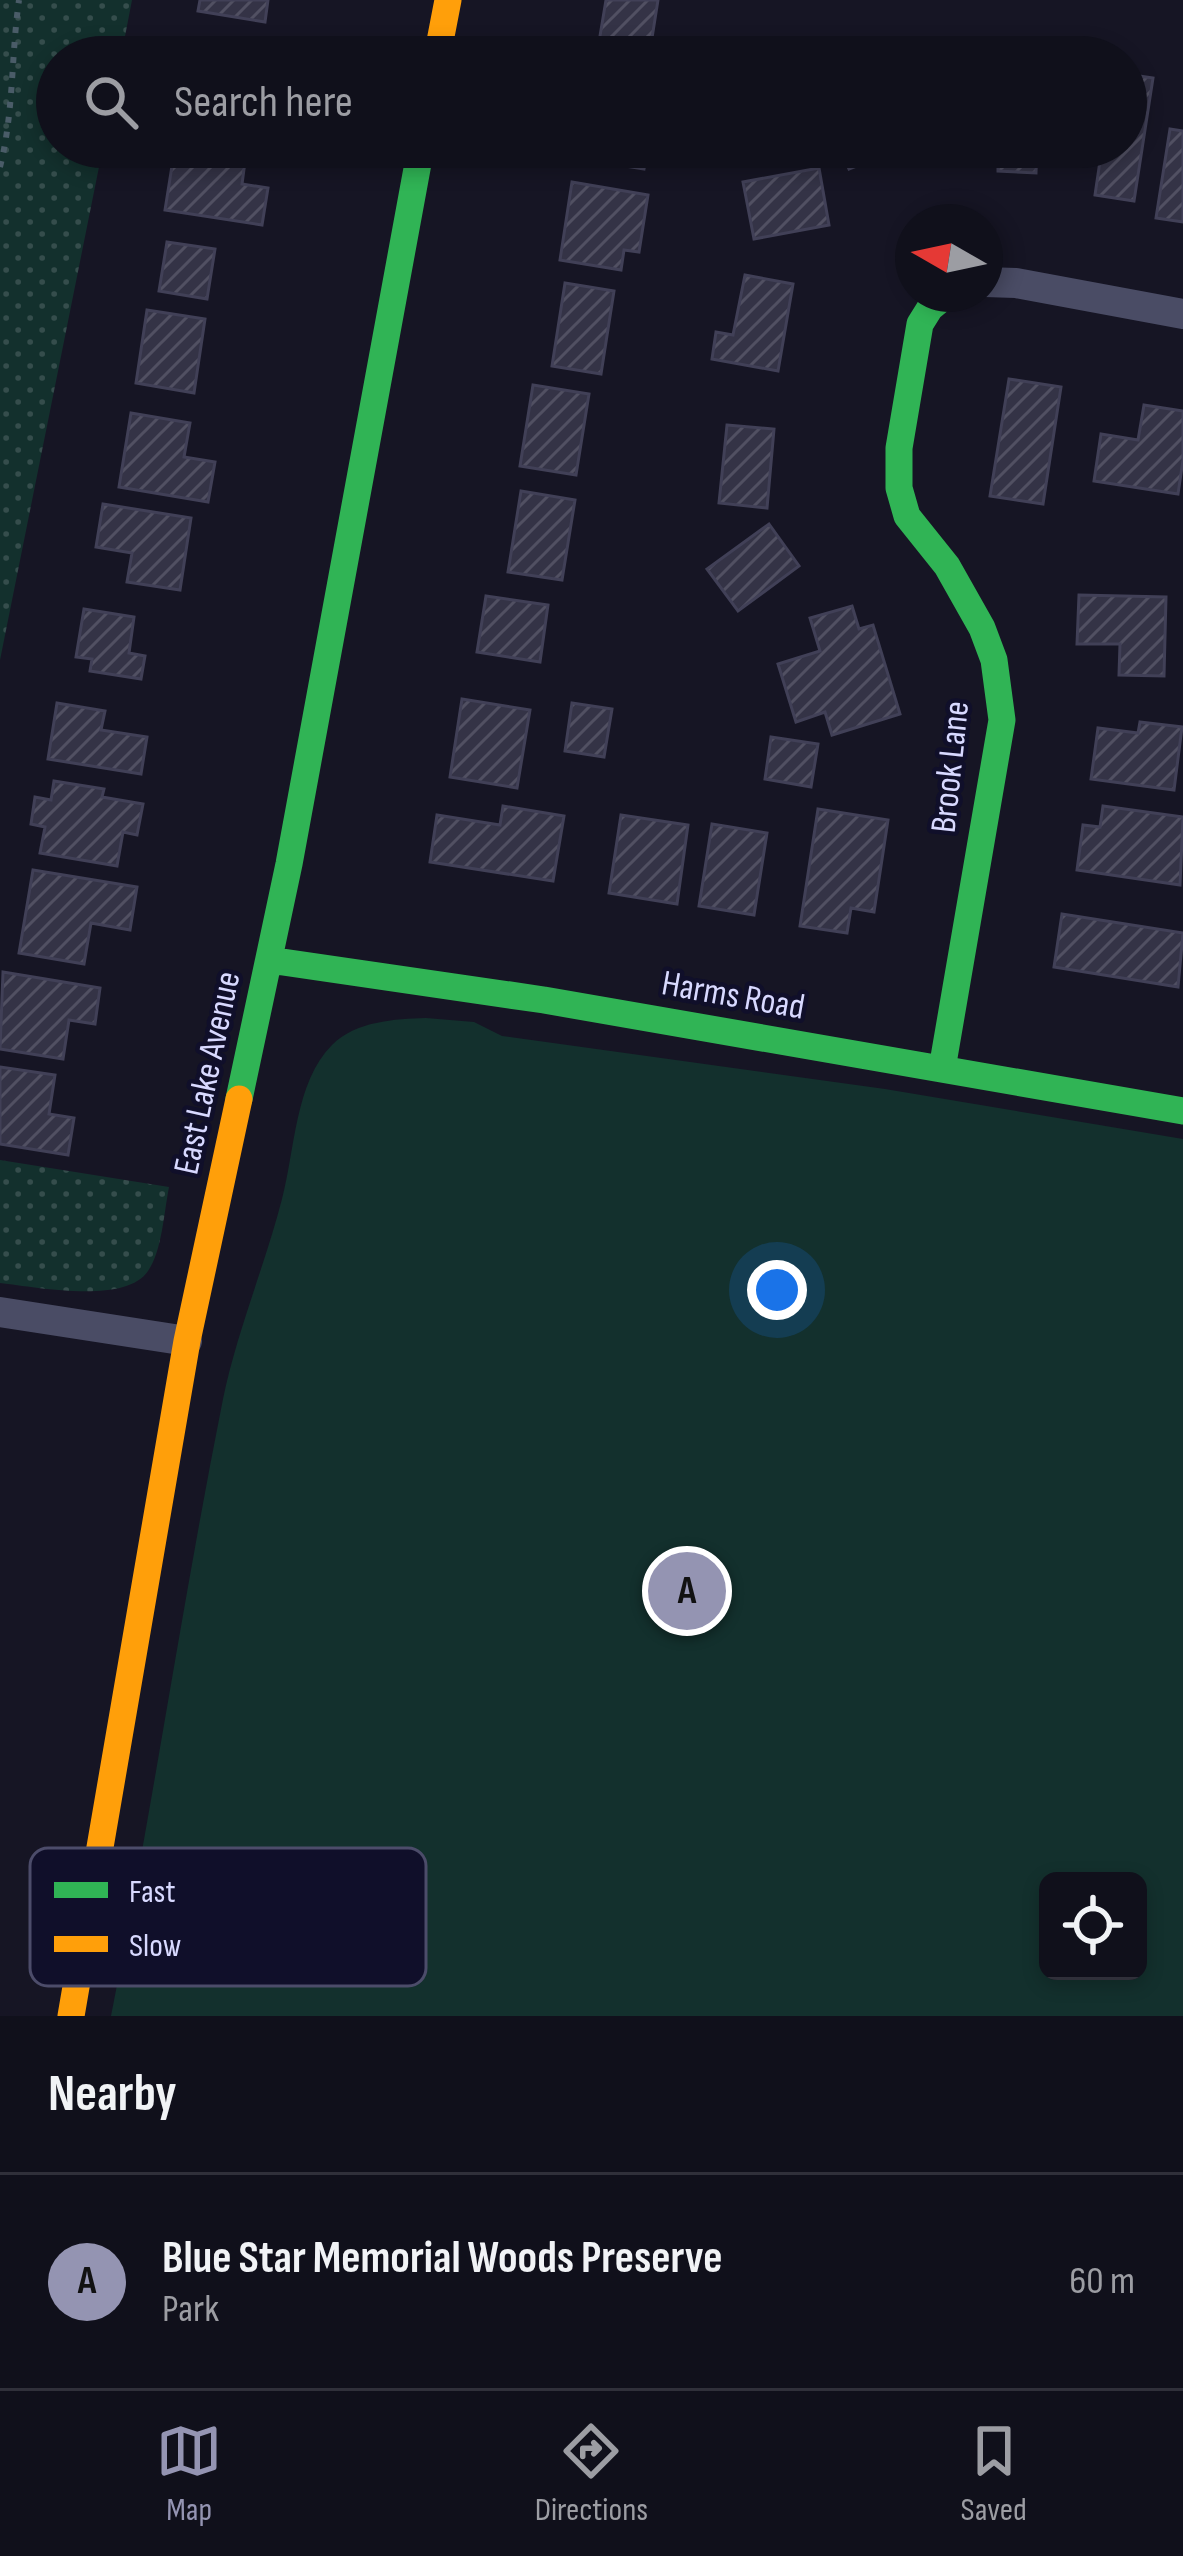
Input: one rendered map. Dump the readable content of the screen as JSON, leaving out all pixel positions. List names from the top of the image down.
{
  "streets": {
    "main road": ["Brook Lane", "Harms Road", "East Lake Avenue"]
  },
  "crossings": [
    ["Brook Lane", "Harms Road"],
    ["Harms Road", "East Lake Avenue"]
  ],
  "legend": ["Fast", "Slow"],
  "north": "left",
  "page": {
    "search": "Search here",
    "pins": "A",
    "heading": "Nearby",
    "list": [
      {
        "mark": "A",
        "name": "Blue Star Memorial Woods Preserve",
        "note": "Park",
        "value": "60 m"
      }
    ],
    "nav": ["Map", "Directions", "Saved"]
  }
}
